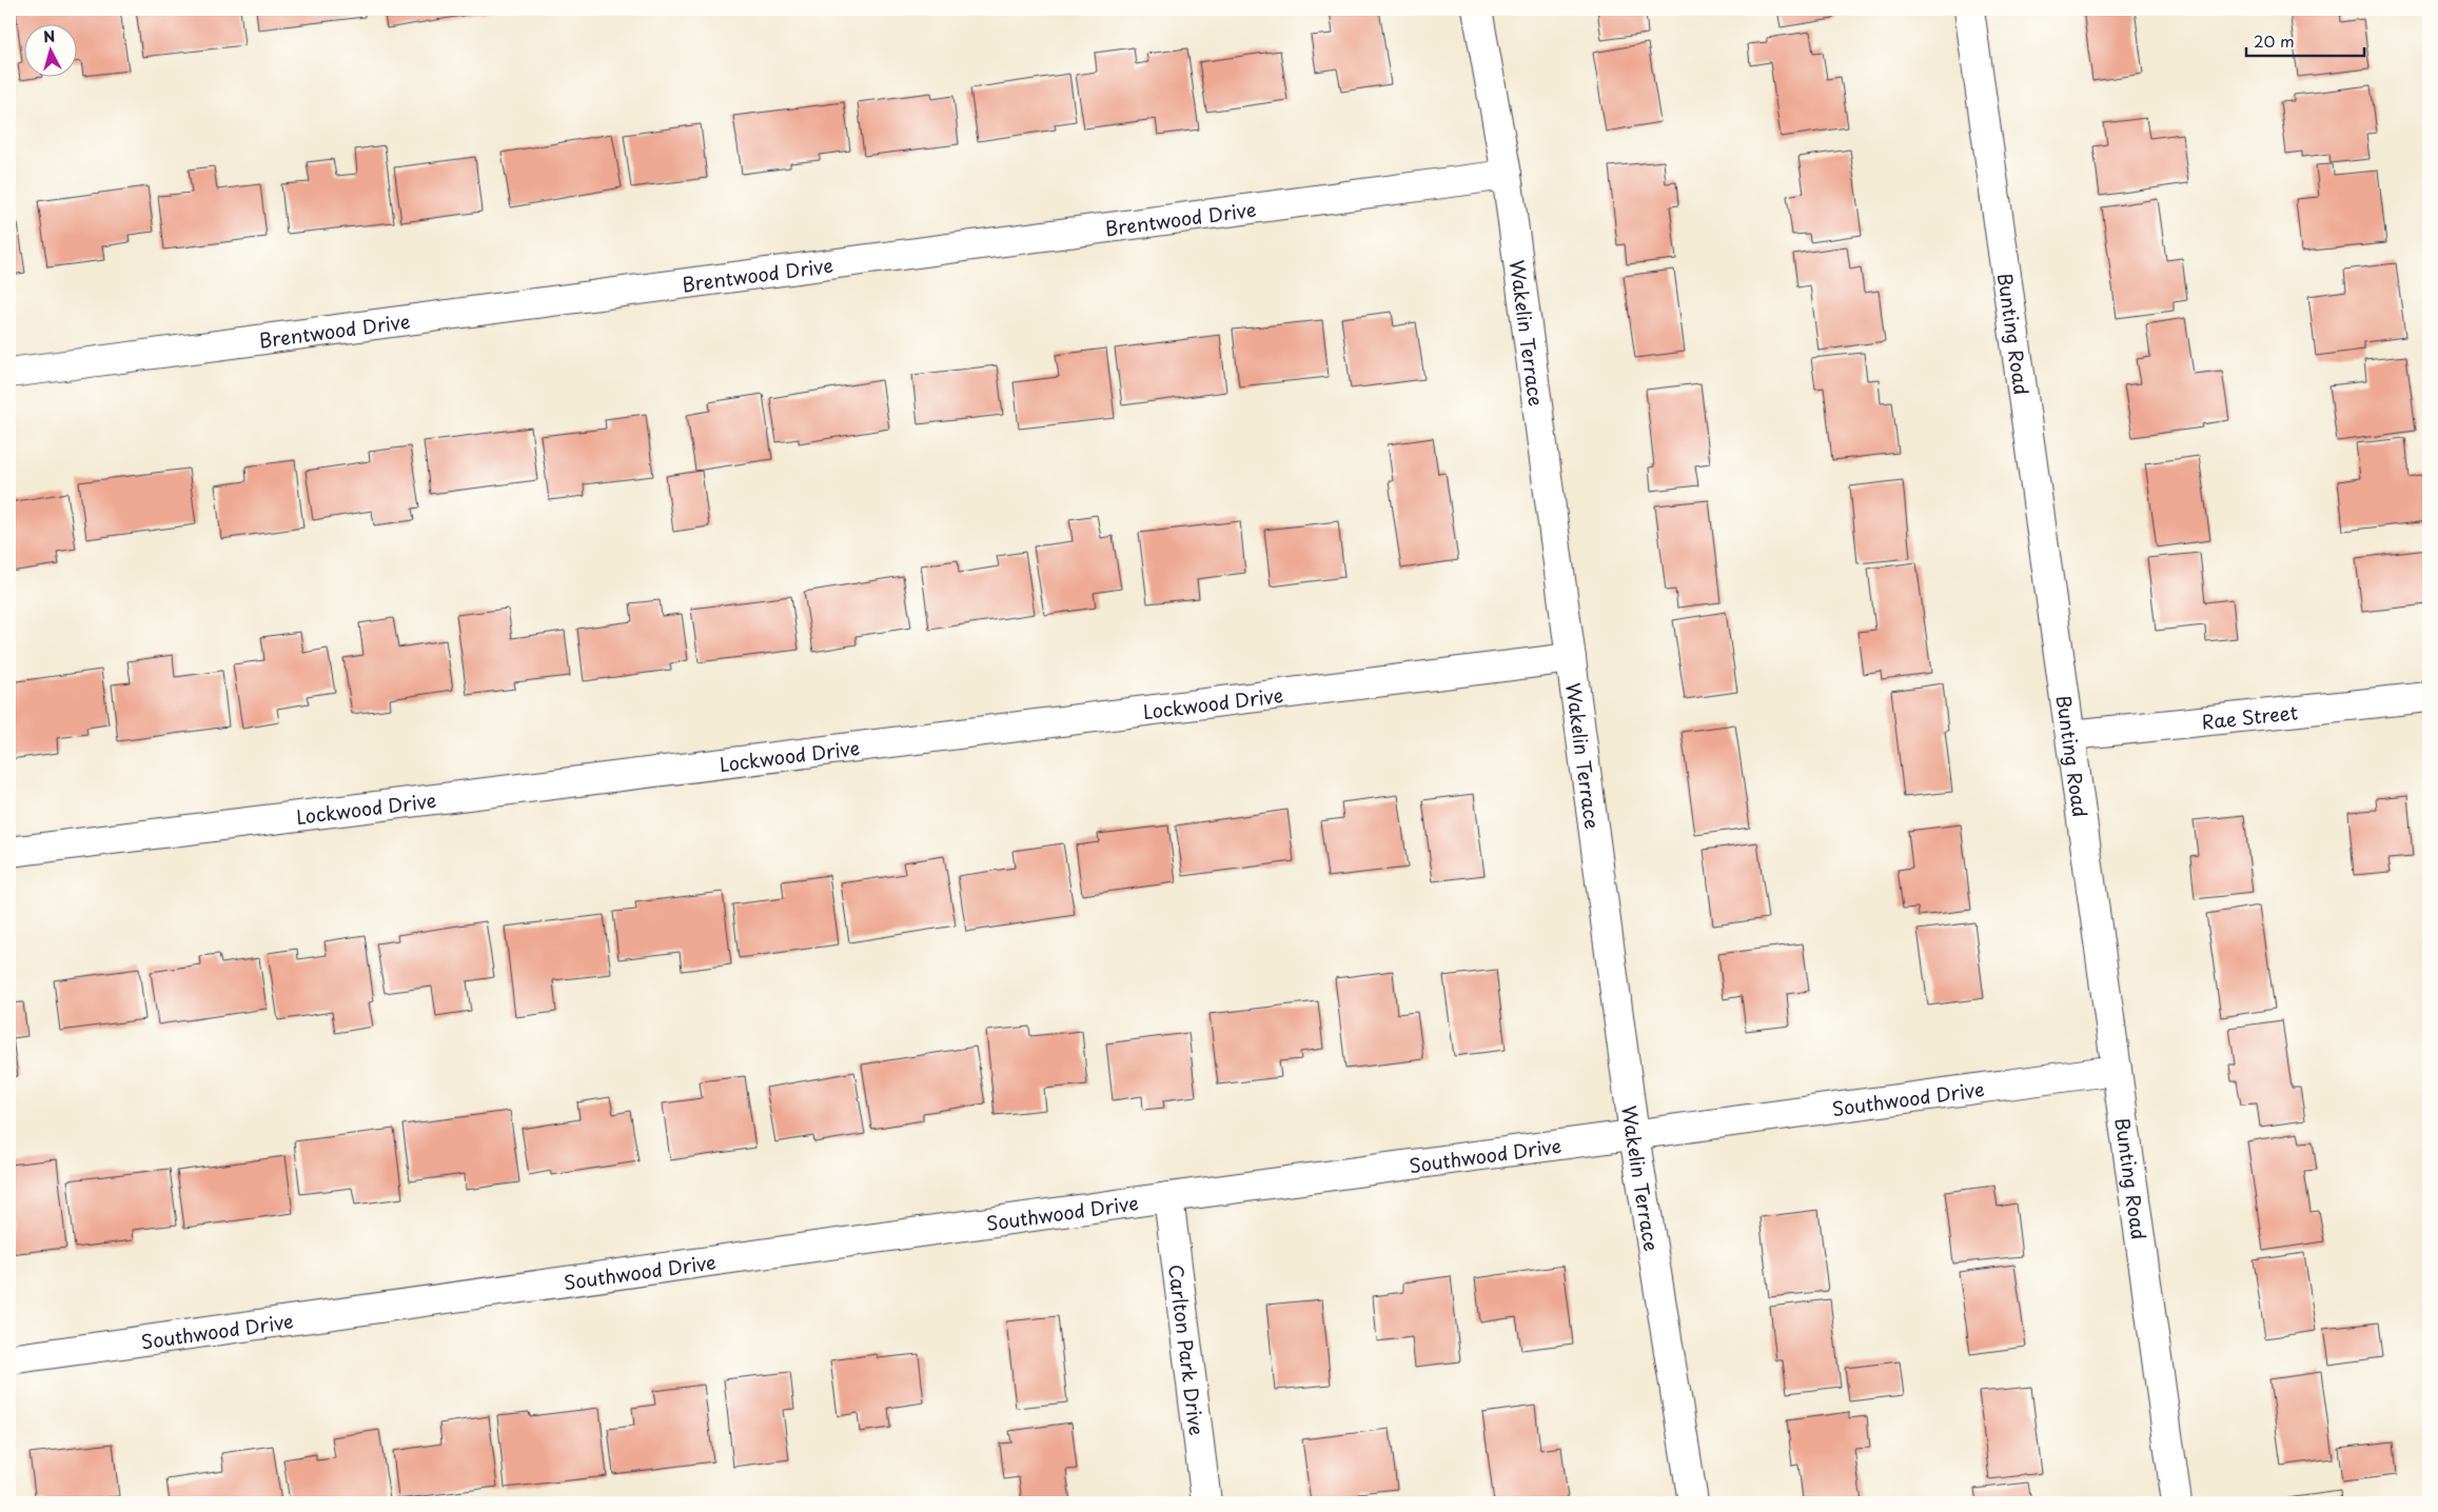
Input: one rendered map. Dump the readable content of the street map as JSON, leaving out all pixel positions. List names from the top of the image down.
{
  "streets": {
    "street": [
      "Brentwood Drive",
      "Wakelin Terrace",
      "Bunting Road",
      "Lockwood Drive",
      "Rae Street",
      "Southwood Drive",
      "Carlton Park Drive"
    ]
  },
  "crossings": [
    ["Brentwood Drive", "Wakelin Terrace"],
    ["Wakelin Terrace", "Lockwood Drive"],
    ["Wakelin Terrace", "Southwood Drive"],
    ["Bunting Road", "Rae Street"],
    ["Bunting Road", "Southwood Drive"],
    ["Southwood Drive", "Carlton Park Drive"]
  ],
  "scale_bar": "20 m",
  "north": "top"
}
